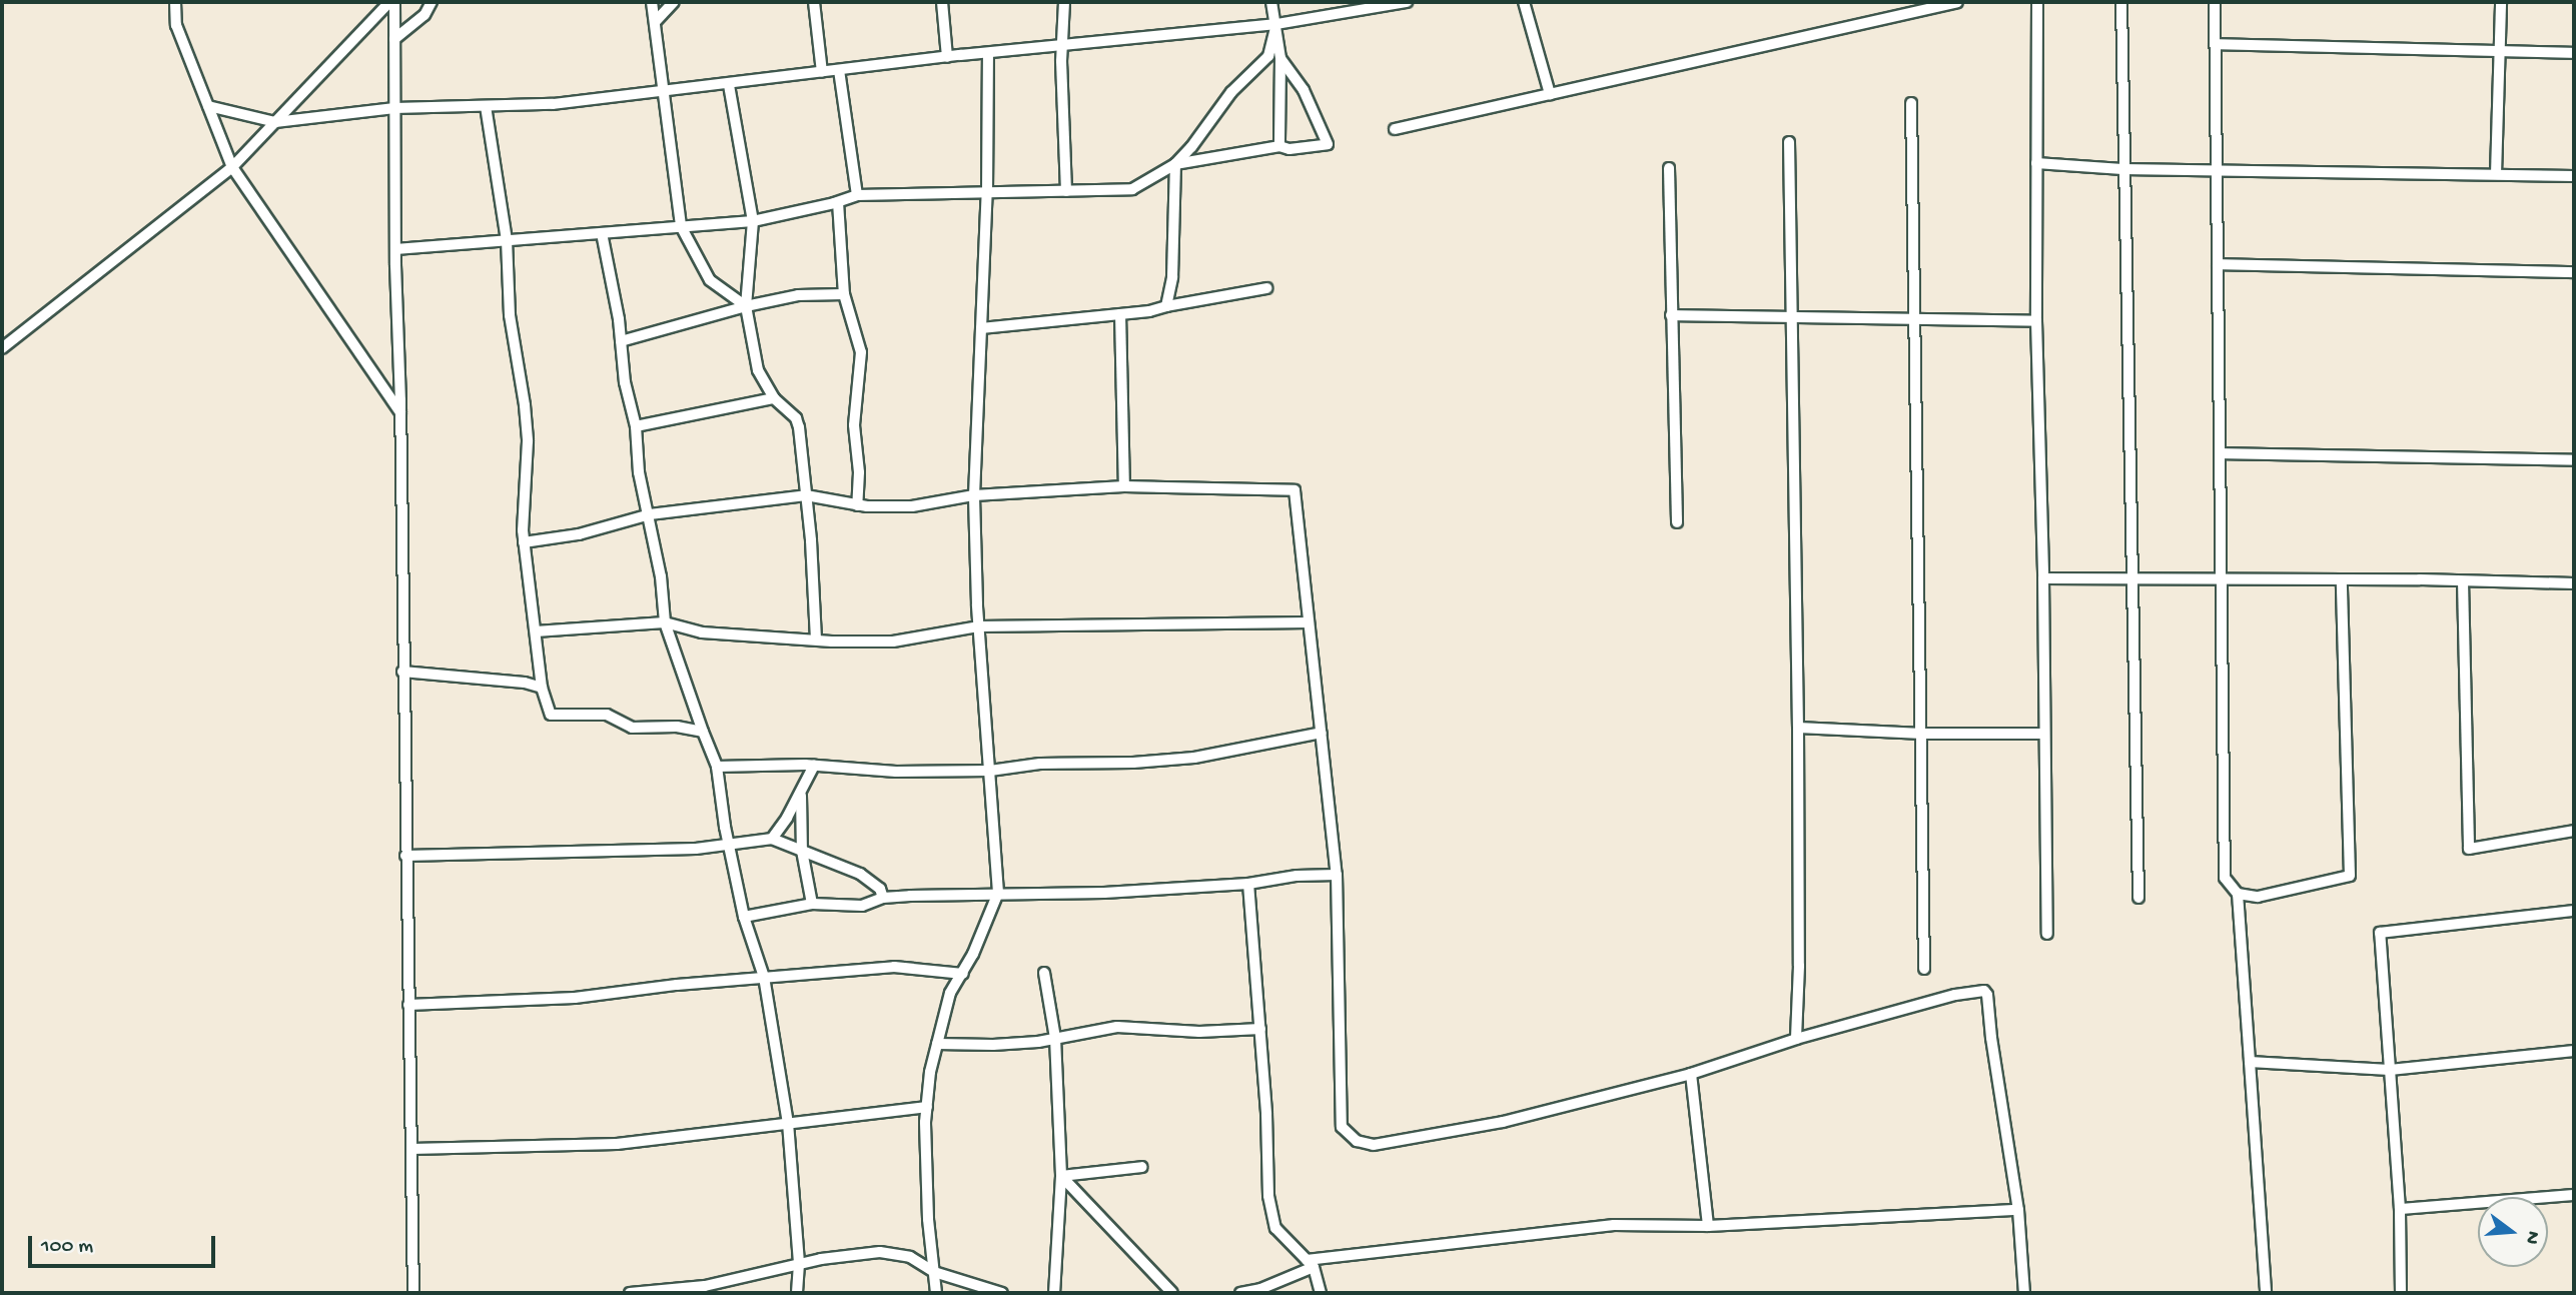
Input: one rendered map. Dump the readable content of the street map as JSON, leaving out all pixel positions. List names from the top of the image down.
{
  "scale_bar": "100 m",
  "north": "right"
}
